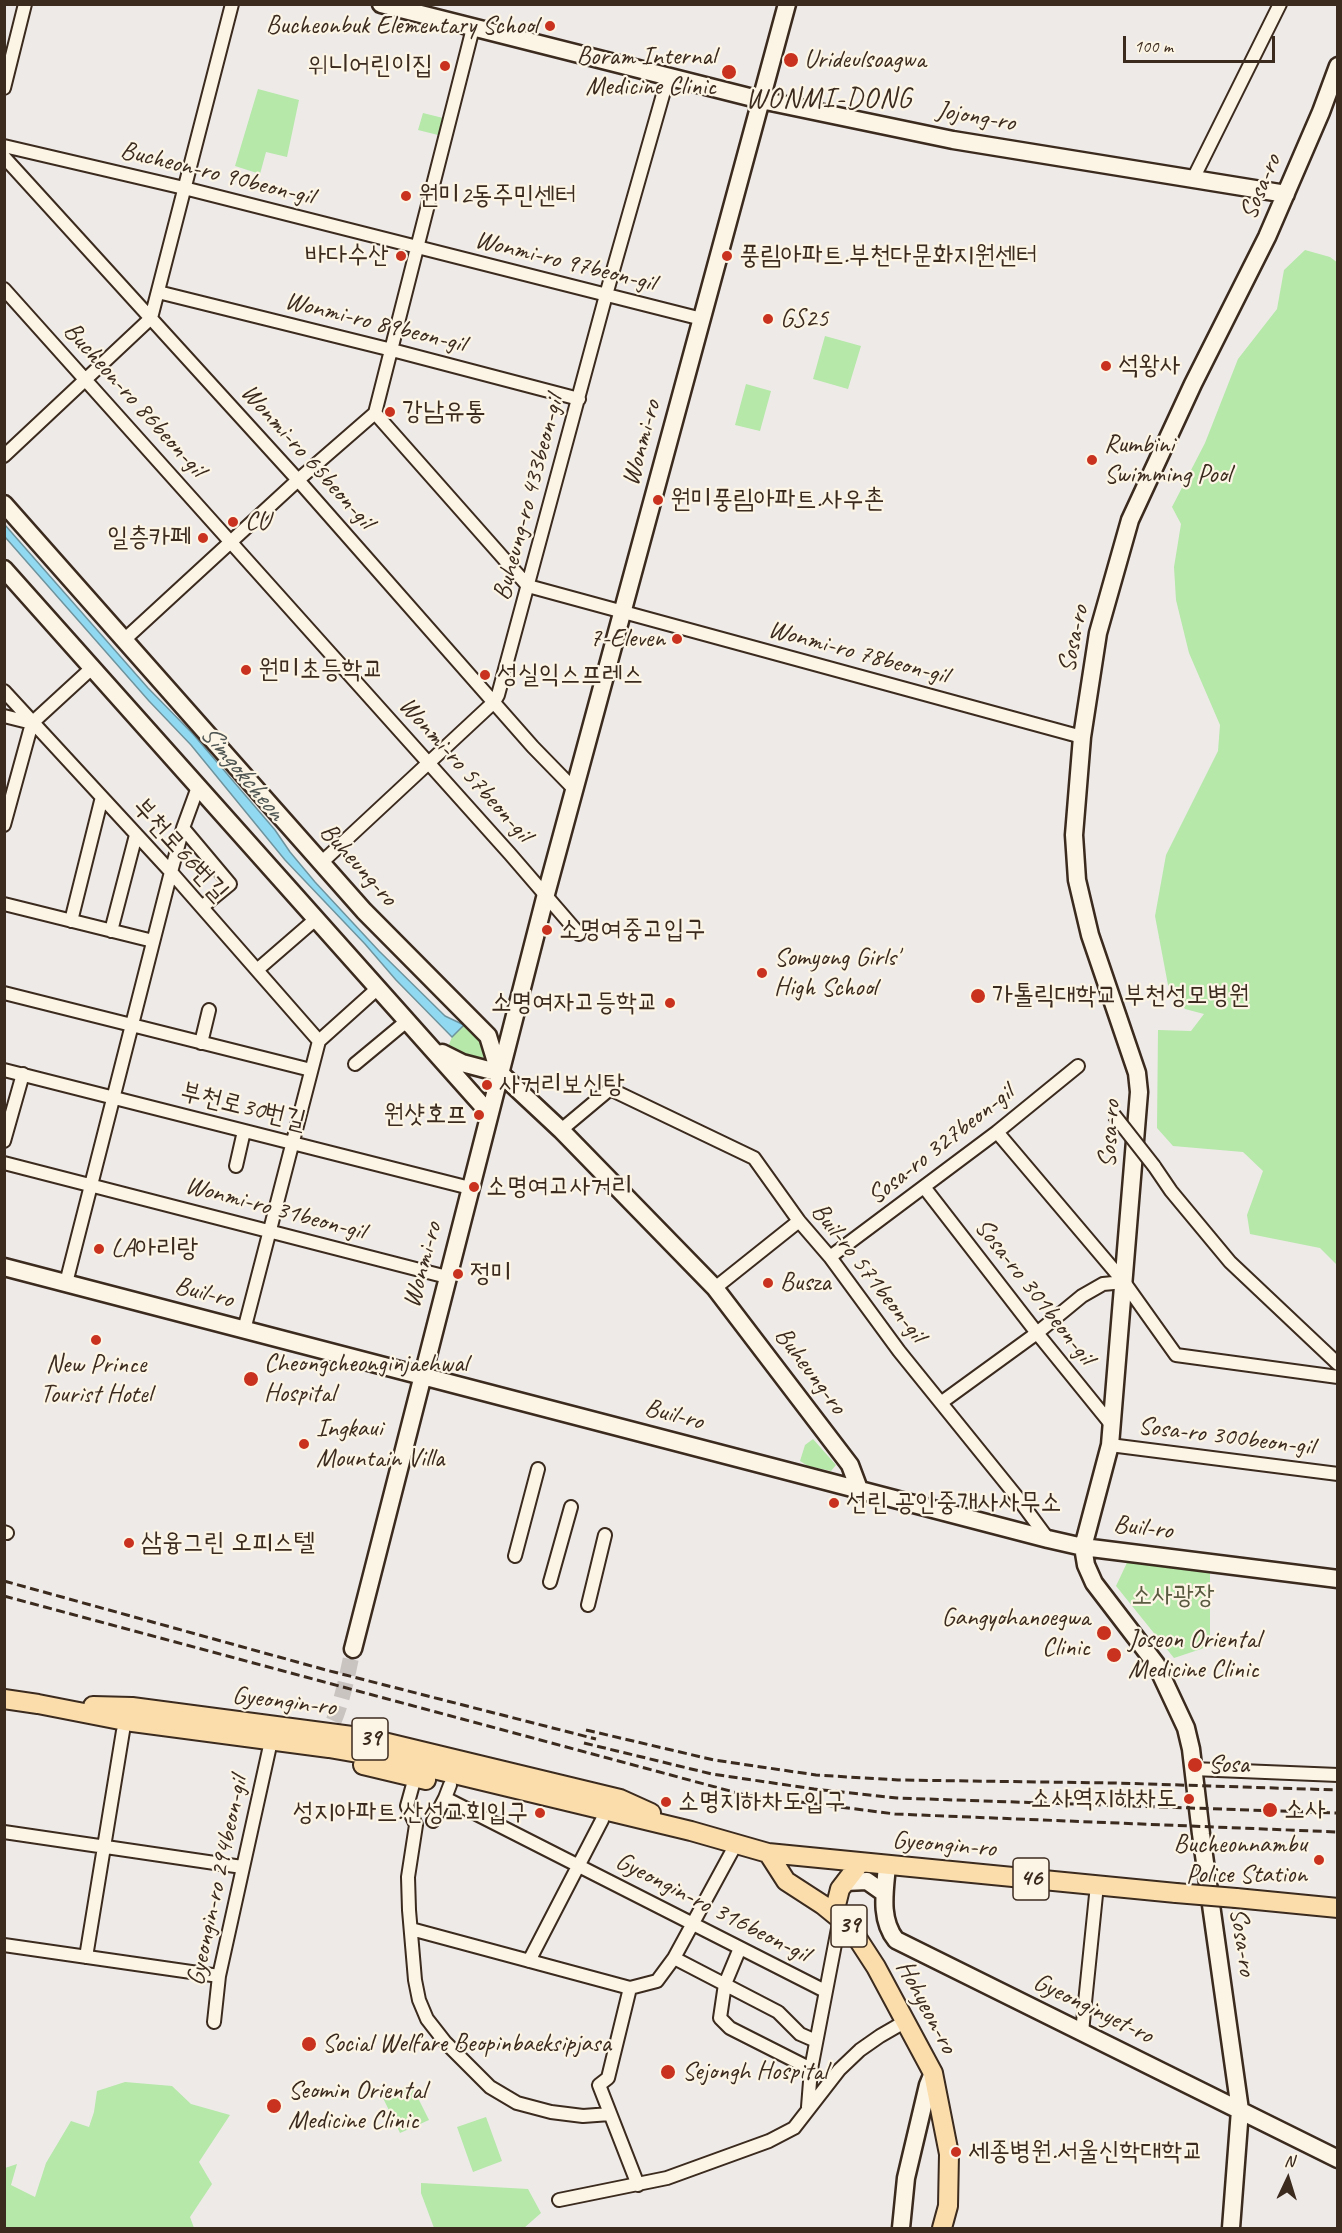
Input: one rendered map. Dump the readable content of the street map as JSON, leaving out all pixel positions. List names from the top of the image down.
{
  "streets": {
    "main road": [
      "Gyeongin-ro",
      "39",
      "46",
      "Hohyeon-ro"
    ],
    "street": [
      "Jojong-ro",
      "Bucheon-ro 90beon-gil",
      "Sosa-ro",
      "Wonmi-ro 97beon-gil",
      "Wonmi-ro 89beon-gil",
      "Bucheon-ro 86beon-gil",
      "Wonmi-ro",
      "Wonmi-ro 65beon-gil",
      "Buheung-ro 433beon-gil",
      "Wonmi-ro 78beon-gil",
      "Wonmi-ro 57beon-gil",
      "부천로66번길",
      "Buheung-ro",
      "부천로30번길",
      "Sosa-ro 327beon-gil",
      "Wonmi-ro 31beon-gil",
      "Buil-ro 571beon-gil",
      "Sosa-ro 301beon-gil",
      "Buil-ro",
      "Sosa-ro 300beon-gil",
      "Gyeongin-ro 294beon-gil",
      "Gyeongin-ro 316beon-gil",
      "Gyeonginyet-ro"
    ]
  },
  "crossings": [
    ["Jojong-ro", "Sosa-ro"],
    ["Jojong-ro", "Wonmi-ro"],
    ["Jojong-ro", "Buheung-ro 433beon-gil"],
    ["Bucheon-ro 90beon-gil", "Wonmi-ro 97beon-gil"],
    ["Sosa-ro", "Wonmi-ro 78beon-gil"],
    ["Sosa-ro", "Sosa-ro 301beon-gil"],
    ["Sosa-ro", "Buil-ro"],
    ["Sosa-ro", "Sosa-ro 300beon-gil"],
    ["Sosa-ro", "Gyeonginyet-ro"],
    ["Wonmi-ro 97beon-gil", "Wonmi-ro"],
    ["Wonmi-ro 97beon-gil", "Buheung-ro 433beon-gil"],
    ["Wonmi-ro 89beon-gil", "Buheung-ro 433beon-gil"],
    ["Bucheon-ro 86beon-gil", "Wonmi-ro 57beon-gil"],
    ["Wonmi-ro", "Wonmi-ro 65beon-gil"],
    ["Wonmi-ro", "Wonmi-ro 78beon-gil"],
    ["Wonmi-ro", "Wonmi-ro 57beon-gil"],
    ["Wonmi-ro", "Buheung-ro"],
    ["Wonmi-ro", "부천로30번길"],
    ["Wonmi-ro", "Wonmi-ro 31beon-gil"],
    ["Wonmi-ro", "Buil-ro"],
    ["Wonmi-ro 65beon-gil", "Buheung-ro 433beon-gil"],
    ["Buheung-ro 433beon-gil", "Wonmi-ro 78beon-gil"],
    ["Buheung-ro 433beon-gil", "Wonmi-ro 57beon-gil"],
    ["Buheung-ro 433beon-gil", "Buheung-ro"],
    ["Buheung-ro", "Buil-ro 571beon-gil"],
    ["Buheung-ro", "Buil-ro"],
    ["Sosa-ro 327beon-gil", "Buil-ro 571beon-gil"],
    ["Sosa-ro 327beon-gil", "Sosa-ro 301beon-gil"],
    ["Buil-ro 571beon-gil", "Buil-ro"],
    ["Gyeongin-ro", "Gyeongin-ro 294beon-gil"],
    ["Gyeongin-ro", "Gyeongin-ro 316beon-gil"],
    ["Gyeongin-ro", "Hohyeon-ro"],
    ["Gyeongin-ro", "Gyeonginyet-ro"]
  ],
  "districts": ["WONMI-DONG"],
  "water": ["Simgokcheon"],
  "parks": ["소사광장"],
  "places": [
    "Bucheonbuk Elementary School",
    "Urideulsoagwa",
    "위니어린이집",
    "Boram Internal Medicine Clinic",
    "원미2동주민센터",
    "바다수산",
    "풍림아파트.부천다문화지원센터",
    "GS25",
    "석왕사",
    "강남유통",
    "Rumbini Swimming Pool",
    "원미풍림아파트.사우촌",
    "CU",
    "일층카페",
    "7-Eleven",
    "원미초등학교",
    "성실익스프레스",
    "소명여중고입구",
    "Somyong Girls' High School",
    "가톨릭대학교 부천성모병원",
    "소명여자고등학교",
    "사거리보신탕",
    "원샷호프",
    "소명여고사거리",
    "LA아리랑",
    "정미",
    "Busza",
    "New Prince Tourist Hotel",
    "Cheongcheonginjaehwal Hospital",
    "Ingkaui Mountain Villa",
    "선린 공인중개사사무소",
    "삼융그린 오피스텔",
    "Gangyohanoegwa Clinic",
    "Joseon Oriental Medicine Clinic",
    "Sosa",
    "소사역지하차도",
    "소명지하차도입구",
    "소사",
    "성지아파트.산성교회입구",
    "Bucheonnambu Police Station",
    "Social Welfare Beopinbaeksipjasa",
    "Sejongh Hospital",
    "Seomin Oriental Medicine Clinic",
    "세종병원.서울신학대학교"
  ],
  "scale_bar": "100 m",
  "north": "top"
}
